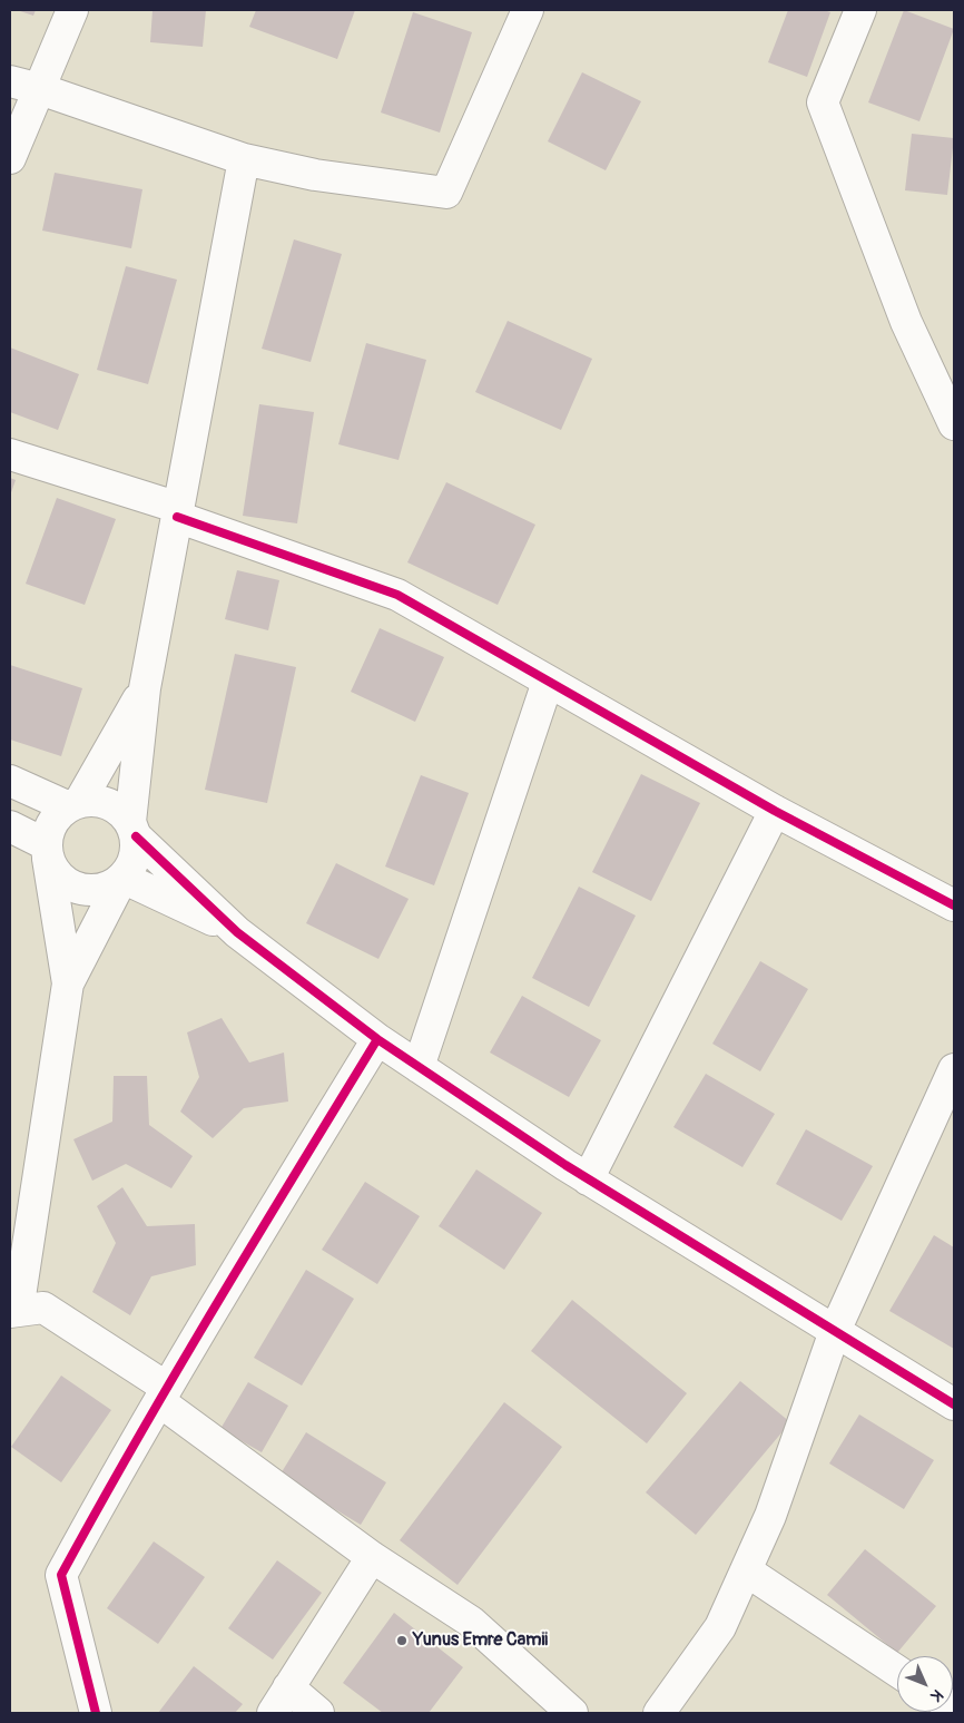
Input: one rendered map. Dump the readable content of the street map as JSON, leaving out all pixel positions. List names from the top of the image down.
{
  "places": ["Yunus Emre Camii"],
  "north": "bottom right"
}
